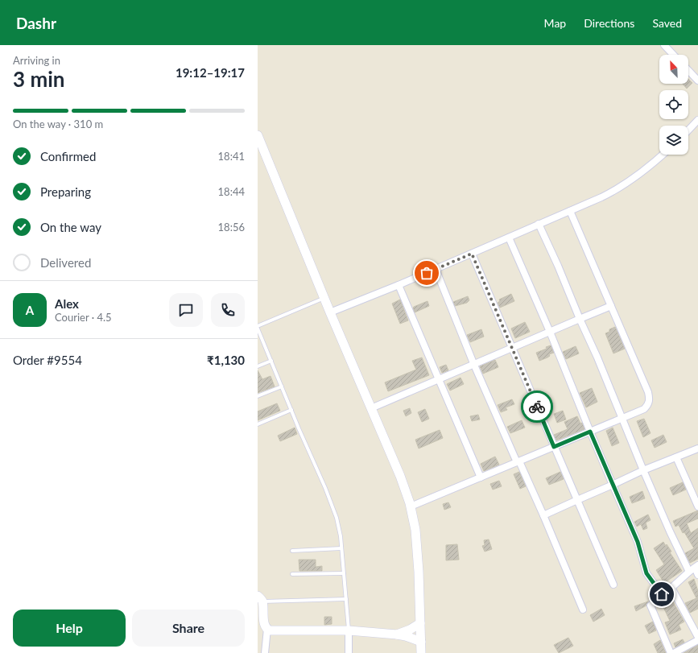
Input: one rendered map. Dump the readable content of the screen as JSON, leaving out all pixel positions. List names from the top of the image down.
{
  "north": "top left",
  "page": {
    "header": "Dashr",
    "nav": ["Map", "Directions", "Saved"],
    "heading": ["3 min", "Arriving in", "19:12–19:17"],
    "panel": [
      "Alex",
      "Courier · 4.5",
      "Order #9554",
      "₹1,130"
    ],
    "bar": "On the way · 310 m",
    "list": [
      ["Confirmed", "18:41"],
      ["Preparing", "18:44"],
      ["On the way", "18:56"],
      "Delivered"
    ],
    "round": "A",
    "buttons": ["Help", "Share"]
  }
}
